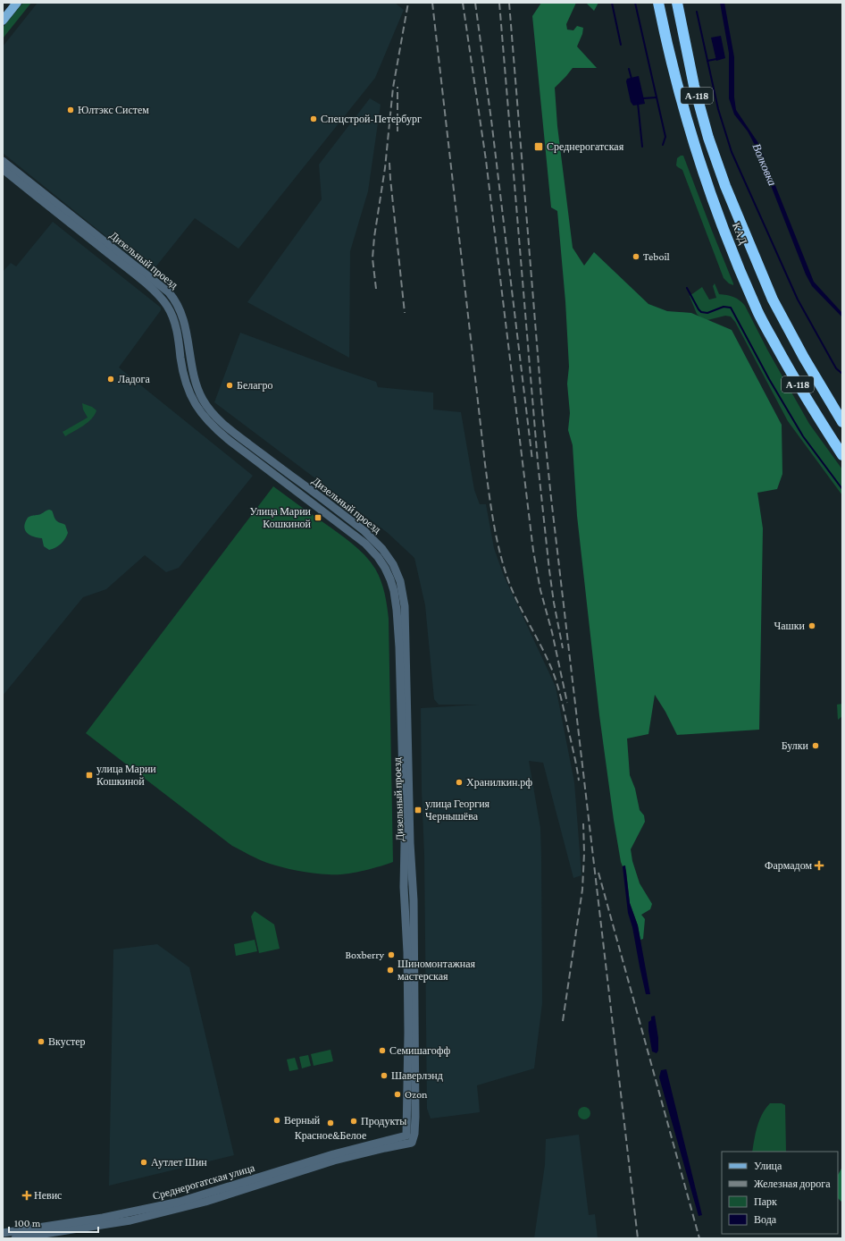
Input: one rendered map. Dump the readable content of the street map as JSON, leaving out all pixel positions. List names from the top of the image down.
{
  "streets": {
    "highway": ["А-118", "КАД"],
    "street": ["Дизельный проезд", "Среднерогатская улица"]
  },
  "crossings": [
    ["Дизельный проезд", "Среднерогатская улица"]
  ],
  "water": ["Волковка"],
  "places": {
    "other": [
      "Юлтэкс Систем",
      "Спецстрой-Петербург",
      "Teboil",
      "Ладога",
      "Белагро",
      "Чашки",
      "Булки",
      "Хранилкин.рф",
      "Boxberry",
      "Шиномонтажная мастерская",
      "Вкустер",
      "Семишагофф",
      "Шаверлэнд",
      "Ozon",
      "Верный",
      "Продукты",
      "Красное&Белое",
      "Аутлет Шин"
    ],
    "transit": [
      "Среднерогатская",
      "Улица Марии Кошкиной",
      "улица Марии Кошкиной",
      "улица Георгия Чернышёва"
    ],
    "health": ["Фармадом", "Невис"]
  },
  "legend": [
    "Улица",
    "Железная дорога",
    "Парк",
    "Вода"
  ],
  "scale_bar": "100 m"
}
